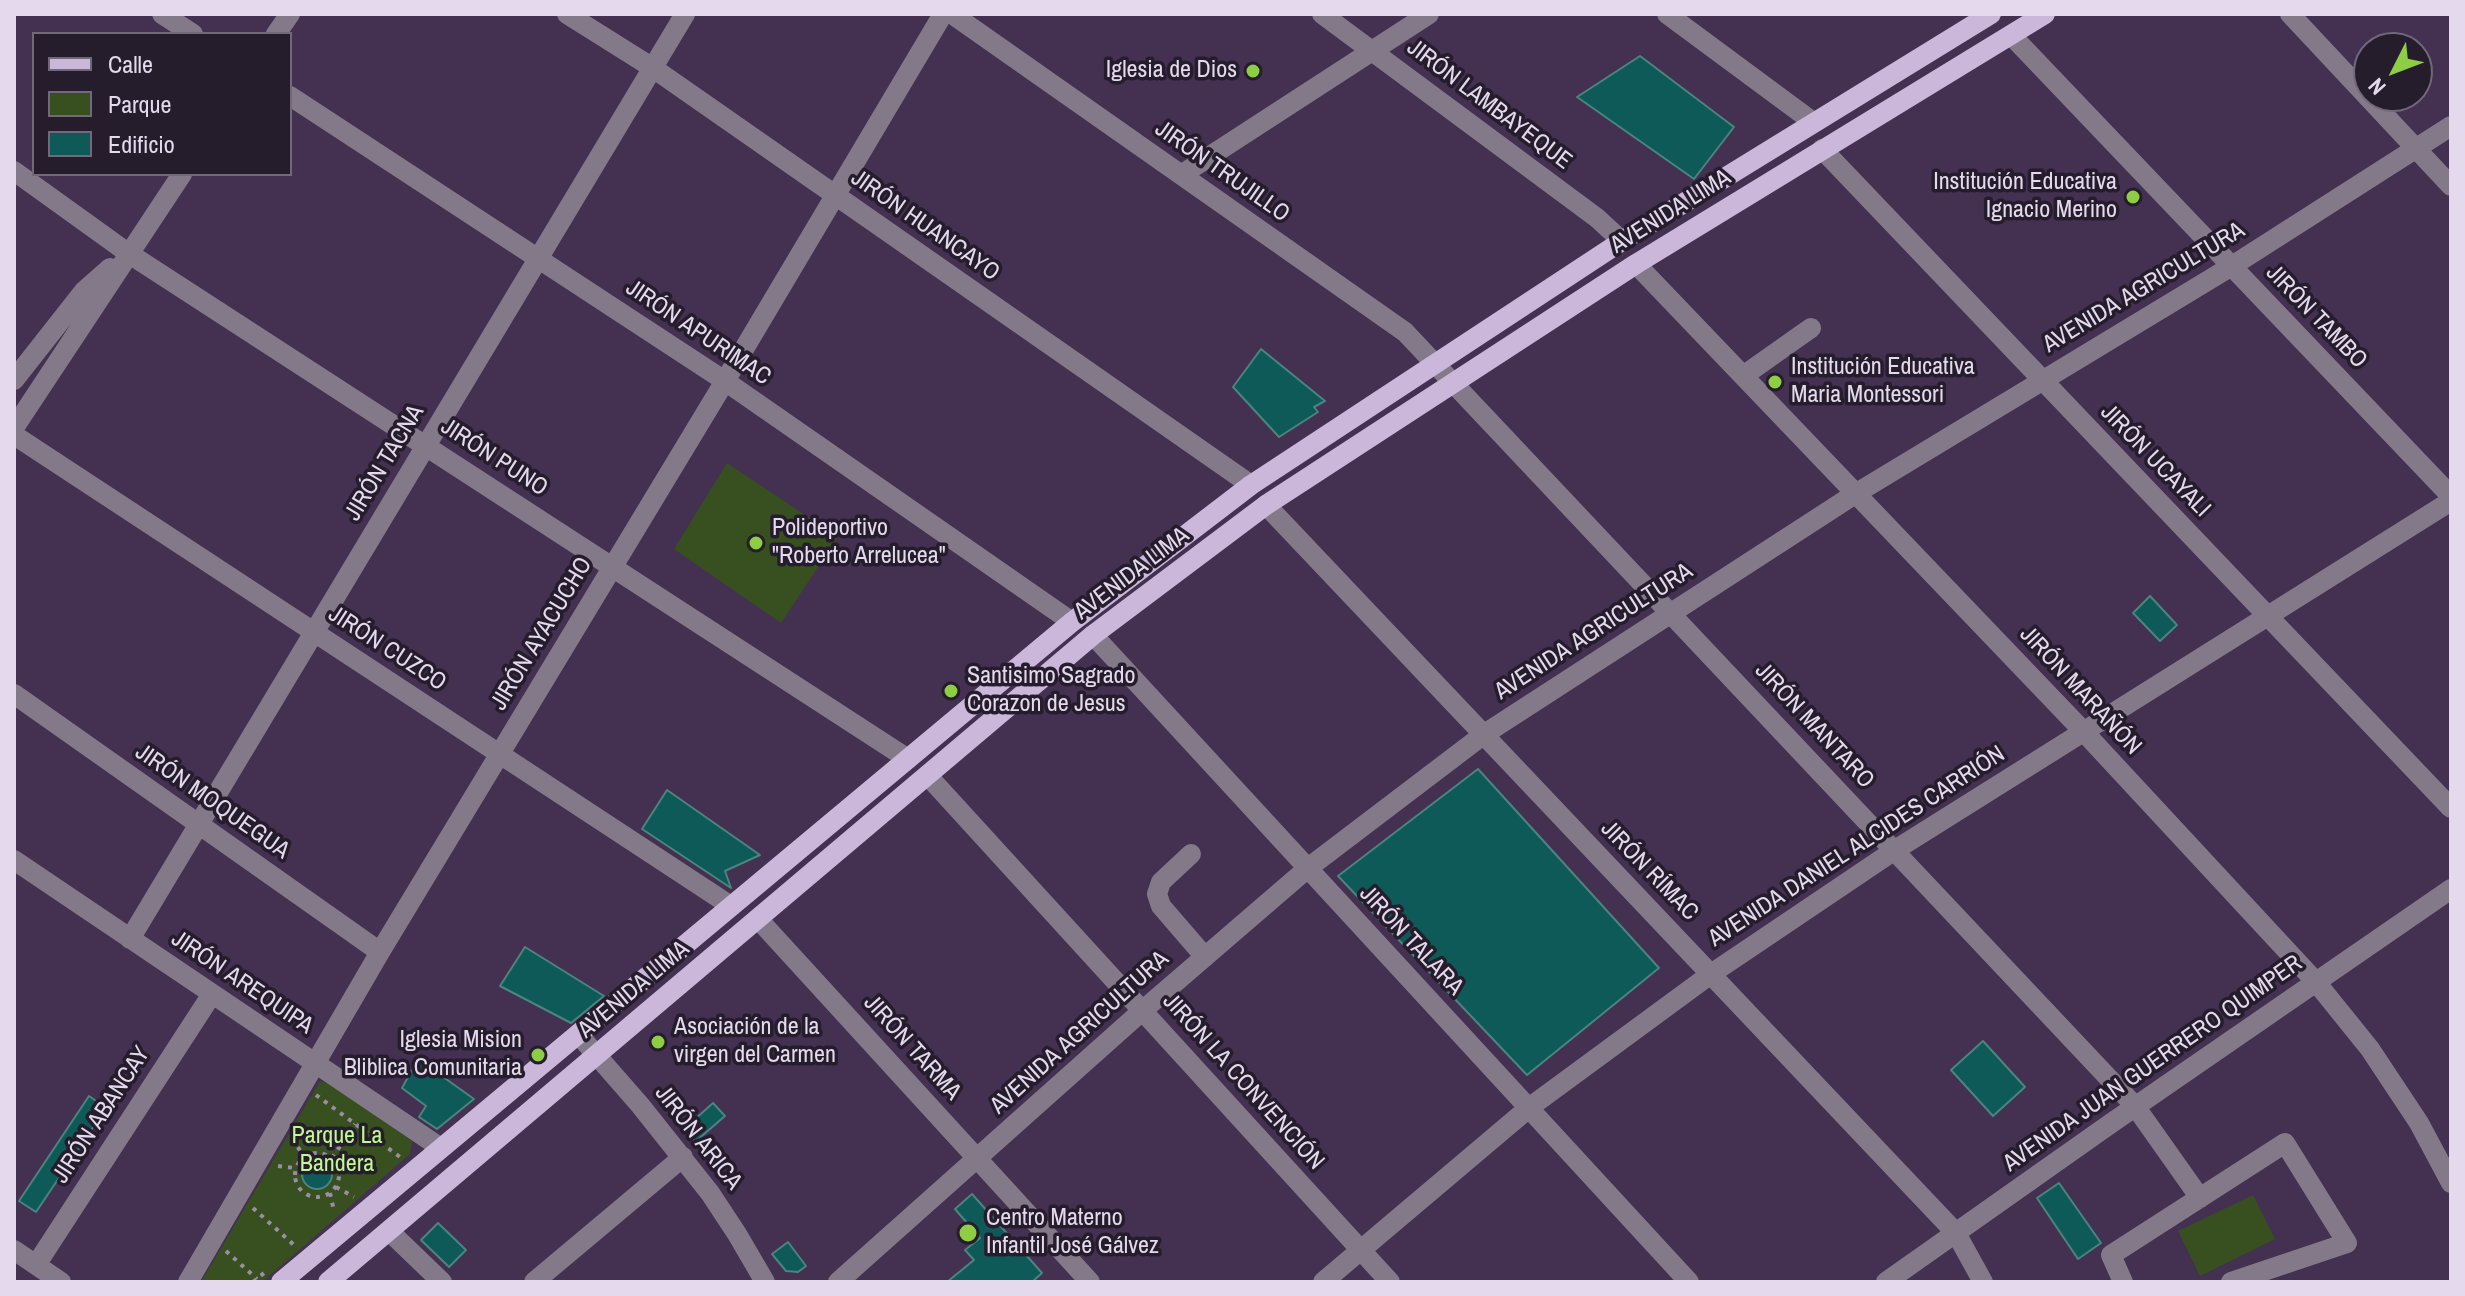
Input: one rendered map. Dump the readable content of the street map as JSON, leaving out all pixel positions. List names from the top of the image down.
{
  "streets": {
    "main road": ["AVENIDA LIMA"],
    "street": [
      "JIRÓN LAMBAYEQUE",
      "JIRÓN TRUJILLO",
      "JIRÓN HUANCAYO",
      "AVENIDA AGRICULTURA",
      "JIRÓN TAMBO",
      "JIRÓN APURIMAC",
      "JIRÓN PUNO",
      "JIRÓN UCAYALI",
      "JIRÓN TACNA",
      "JIRÓN AYACUCHO",
      "JIRÓN CUZCO",
      "JIRÓN MARAÑÓN",
      "JIRÓN MANTARO",
      "JIRÓN MOQUEGUA",
      "AVENIDA DANIEL ALCIDES CARRIÓN",
      "JIRÓN RÍMAC",
      "JIRÓN TALARA",
      "JIRÓN AREQUIPA",
      "JIRÓN TARMA",
      "AVENIDA JUAN GUERRERO QUIMPER",
      "JIRÓN LA CONVENCIÓN",
      "JIRÓN ABANCAY",
      "JIRÓN ARICA"
    ]
  },
  "crossings": [
    ["JIRÓN LAMBAYEQUE", "AVENIDA LIMA"],
    ["JIRÓN TRUJILLO", "AVENIDA LIMA"],
    ["JIRÓN TRUJILLO", "JIRÓN MANTARO"],
    ["AVENIDA LIMA", "JIRÓN HUANCAYO"],
    ["AVENIDA LIMA", "JIRÓN TAMBO"],
    ["AVENIDA LIMA", "JIRÓN APURIMAC"],
    ["AVENIDA LIMA", "JIRÓN PUNO"],
    ["AVENIDA LIMA", "JIRÓN UCAYALI"],
    ["AVENIDA LIMA", "JIRÓN CUZCO"],
    ["AVENIDA LIMA", "JIRÓN MARAÑÓN"],
    ["AVENIDA LIMA", "JIRÓN MANTARO"],
    ["AVENIDA LIMA", "JIRÓN RÍMAC"],
    ["AVENIDA LIMA", "JIRÓN TALARA"],
    ["AVENIDA LIMA", "JIRÓN AREQUIPA"],
    ["AVENIDA LIMA", "JIRÓN TARMA"],
    ["AVENIDA LIMA", "JIRÓN LA CONVENCIÓN"],
    ["AVENIDA LIMA", "JIRÓN ARICA"],
    ["JIRÓN HUANCAYO", "JIRÓN TACNA"],
    ["JIRÓN HUANCAYO", "JIRÓN AYACUCHO"],
    ["AVENIDA AGRICULTURA", "JIRÓN TAMBO"],
    ["AVENIDA AGRICULTURA", "JIRÓN UCAYALI"],
    ["AVENIDA AGRICULTURA", "JIRÓN MARAÑÓN"],
    ["AVENIDA AGRICULTURA", "JIRÓN MANTARO"],
    ["AVENIDA AGRICULTURA", "JIRÓN RÍMAC"],
    ["AVENIDA AGRICULTURA", "JIRÓN TALARA"],
    ["AVENIDA AGRICULTURA", "JIRÓN TARMA"],
    ["AVENIDA AGRICULTURA", "JIRÓN LA CONVENCIÓN"],
    ["JIRÓN TAMBO", "AVENIDA DANIEL ALCIDES CARRIÓN"],
    ["JIRÓN APURIMAC", "JIRÓN TACNA"],
    ["JIRÓN APURIMAC", "JIRÓN AYACUCHO"],
    ["JIRÓN PUNO", "JIRÓN TACNA"],
    ["JIRÓN PUNO", "JIRÓN AYACUCHO"],
    ["JIRÓN UCAYALI", "AVENIDA DANIEL ALCIDES CARRIÓN"],
    ["JIRÓN TACNA", "JIRÓN CUZCO"],
    ["JIRÓN TACNA", "JIRÓN MOQUEGUA"],
    ["JIRÓN TACNA", "JIRÓN AREQUIPA"],
    ["JIRÓN AYACUCHO", "JIRÓN CUZCO"],
    ["JIRÓN AYACUCHO", "JIRÓN MOQUEGUA"],
    ["JIRÓN AYACUCHO", "JIRÓN AREQUIPA"],
    ["JIRÓN MARAÑÓN", "AVENIDA DANIEL ALCIDES CARRIÓN"],
    ["JIRÓN MARAÑÓN", "AVENIDA JUAN GUERRERO QUIMPER"],
    ["JIRÓN MANTARO", "AVENIDA DANIEL ALCIDES CARRIÓN"],
    ["JIRÓN MANTARO", "AVENIDA JUAN GUERRERO QUIMPER"],
    ["AVENIDA DANIEL ALCIDES CARRIÓN", "JIRÓN RÍMAC"],
    ["AVENIDA DANIEL ALCIDES CARRIÓN", "JIRÓN TALARA"],
    ["AVENIDA DANIEL ALCIDES CARRIÓN", "JIRÓN LA CONVENCIÓN"],
    ["JIRÓN RÍMAC", "AVENIDA JUAN GUERRERO QUIMPER"],
    ["JIRÓN AREQUIPA", "JIRÓN ABANCAY"]
  ],
  "parks": ["Parque La Bandera"],
  "places": [
    "Iglesia de Dios",
    "Institución Educativa Ignacio Merino",
    "Institución Educativa Maria Montessori",
    "Polideportivo \"Roberto Arrelucea\"",
    "Santisimo Sagrado Corazon de Jesus",
    "Asociación de la virgen del Carmen",
    "Iglesia Mision Bliblica Comunitaria",
    "Centro Materno Infantil José Gálvez"
  ],
  "legend": ["Calle", "Parque", "Edificio"],
  "north": "bottom left"
}
